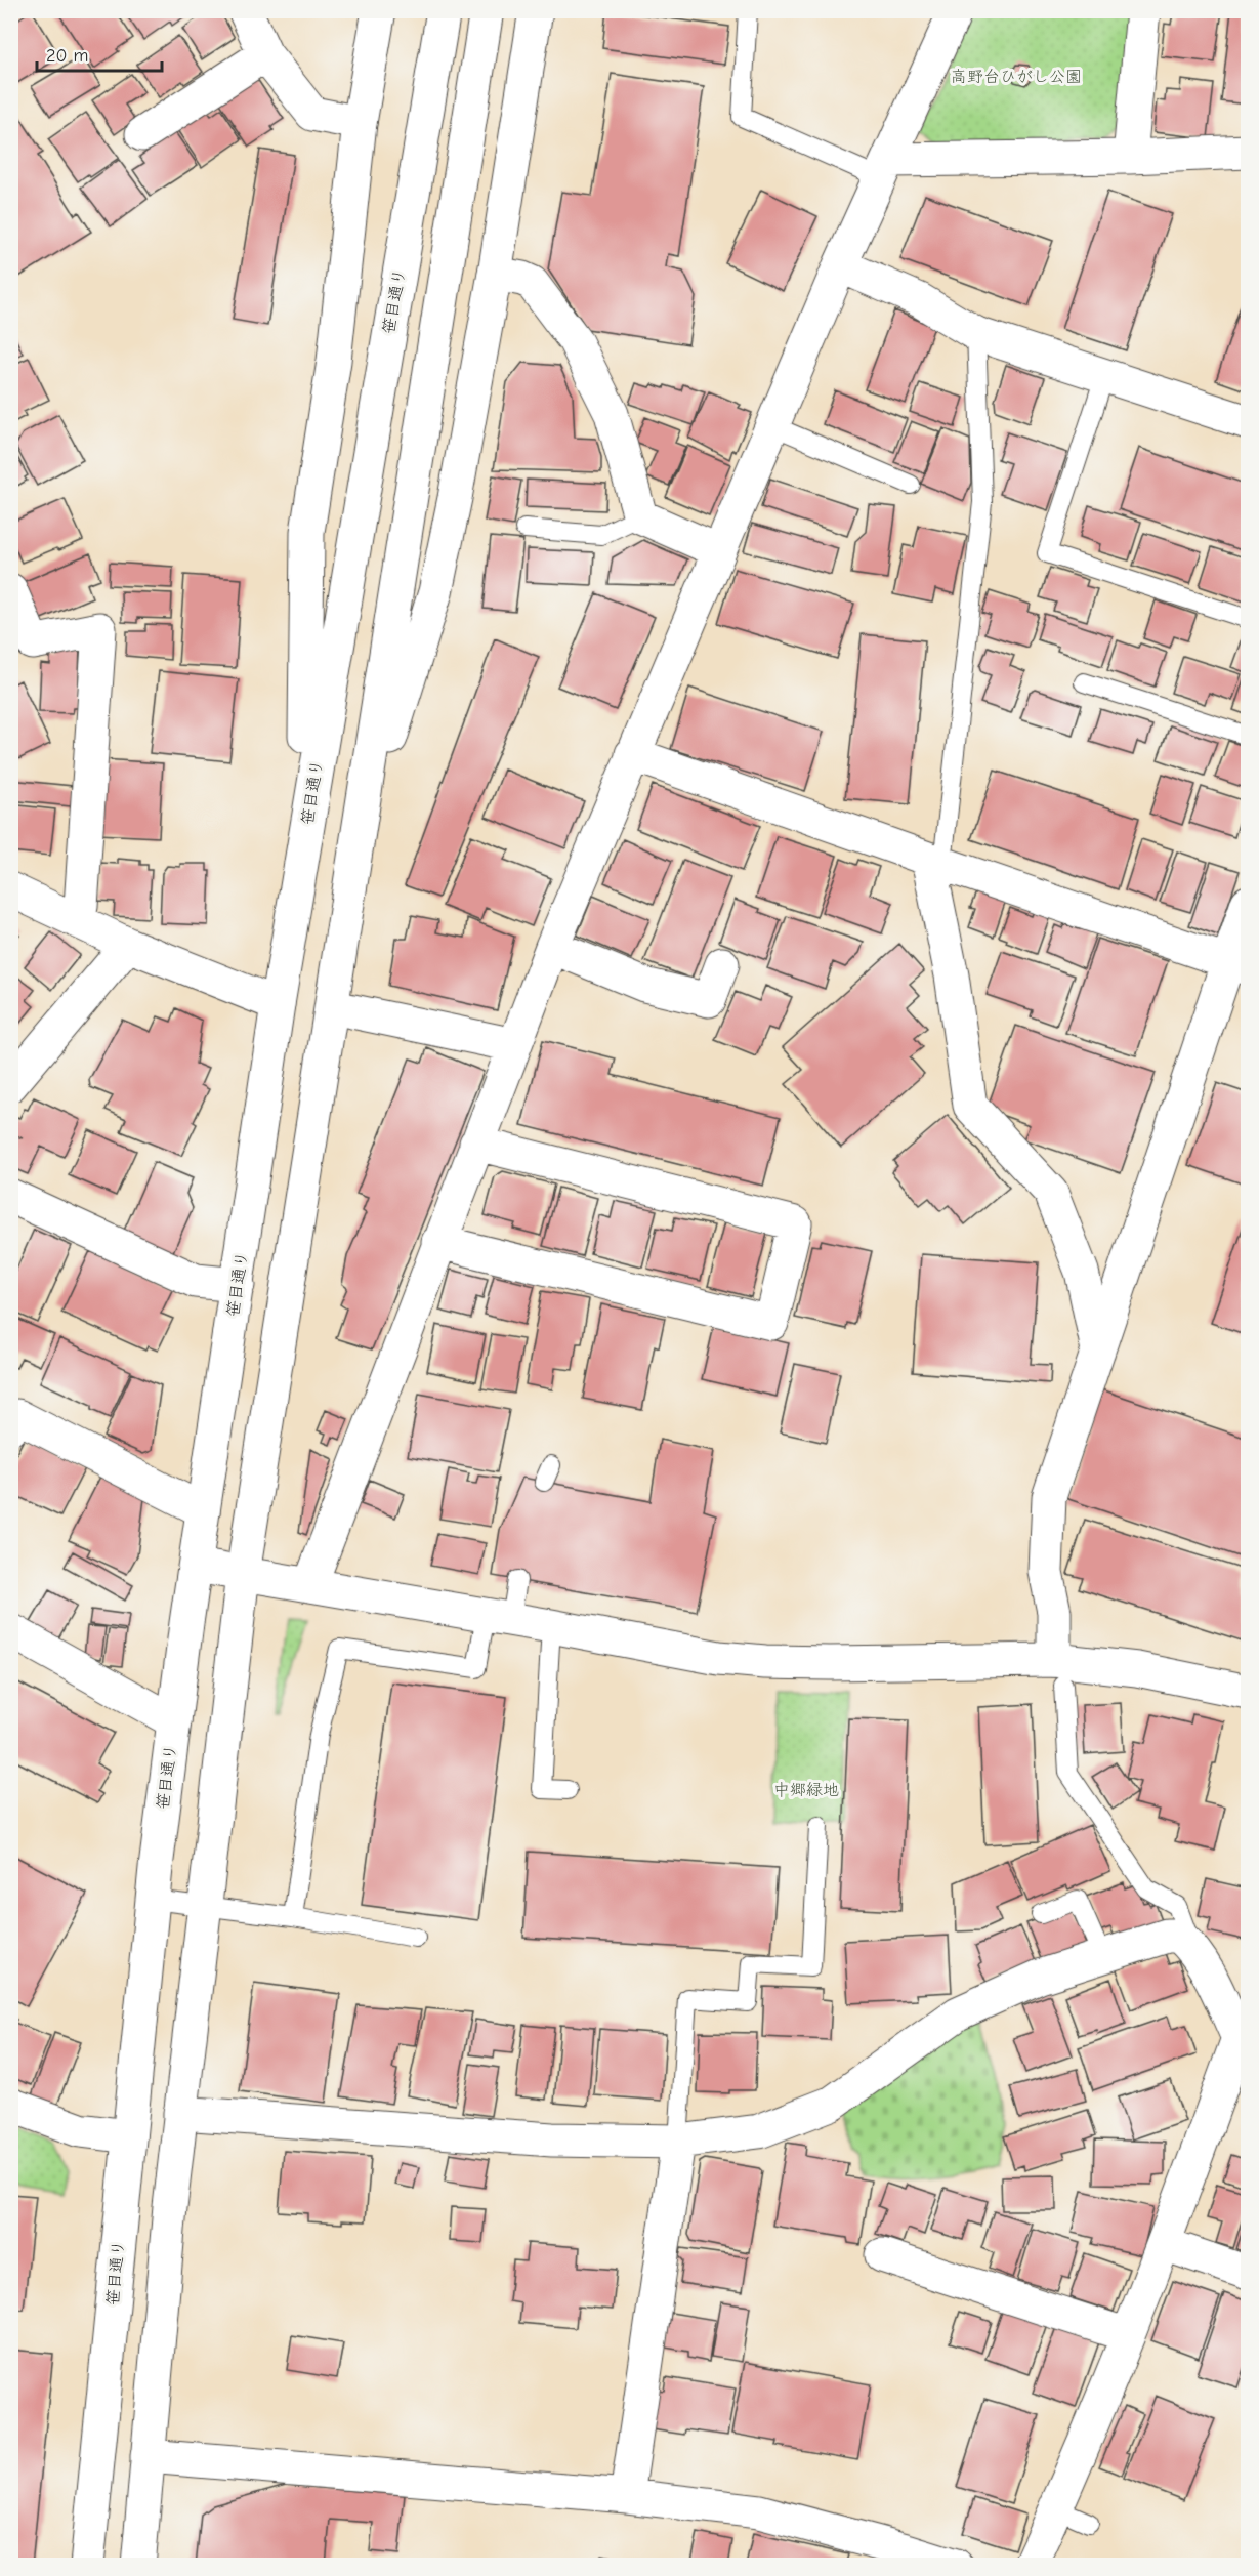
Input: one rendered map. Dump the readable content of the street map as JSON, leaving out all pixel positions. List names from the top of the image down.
{
  "streets": {
    "street": ["笹目通り"]
  },
  "parks": ["高野台ひがし公園", "中郷緑地"],
  "scale_bar": "20 m"
}
